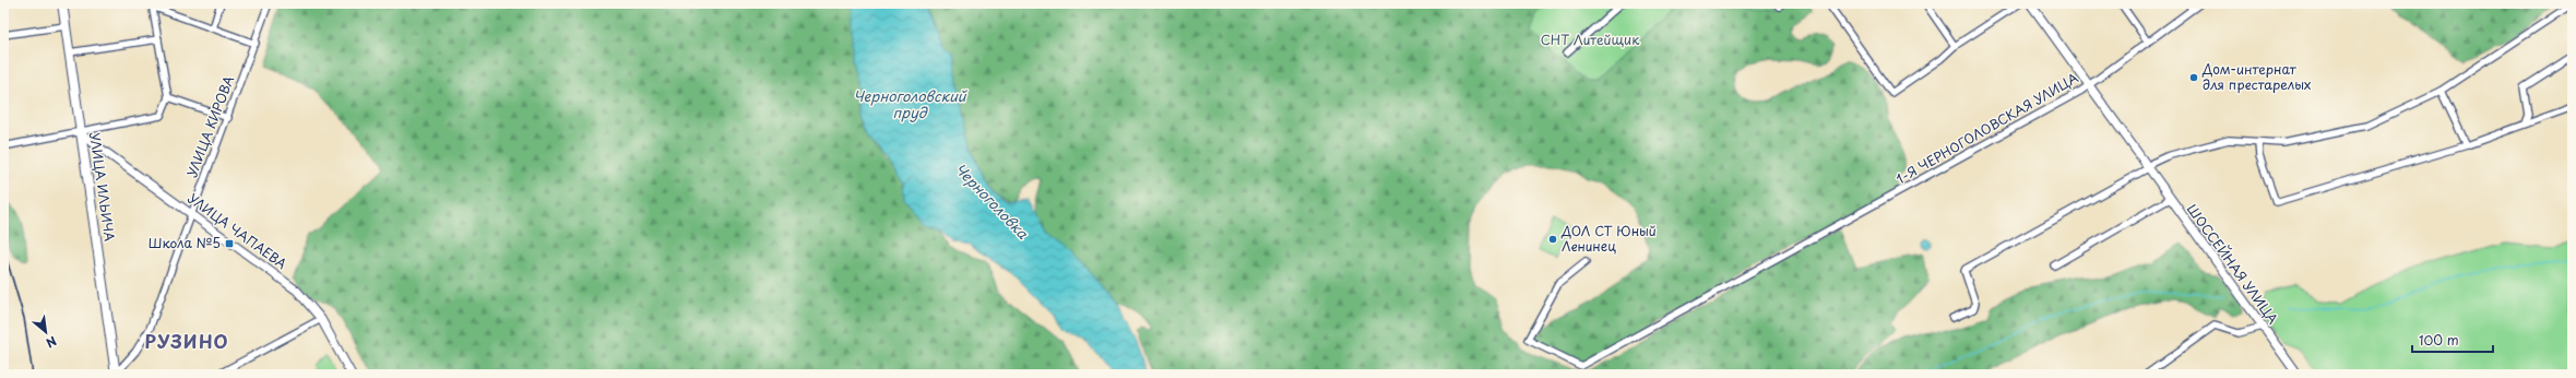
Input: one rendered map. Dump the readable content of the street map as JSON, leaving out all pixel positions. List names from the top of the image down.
{
  "streets": {
    "main road": ["УЛИЦА ИЛЬИЧА"],
    "street": [
      "УЛИЦА КИРОВА",
      "1-Я ЧЕРНОГОЛОВСКАЯ УЛИЦА",
      "УЛИЦА ЧАПАЕВА",
      "ШОССЕЙНАЯ УЛИЦА"
    ]
  },
  "crossings": [
    ["УЛИЦА КИРОВА", "УЛИЦА ИЛЬИЧА"],
    ["УЛИЦА КИРОВА", "УЛИЦА ЧАПАЕВА"],
    ["1-Я ЧЕРНОГОЛОВСКАЯ УЛИЦА", "ШОССЕЙНАЯ УЛИЦА"],
    ["УЛИЦА ИЛЬИЧА", "УЛИЦА ЧАПАЕВА"]
  ],
  "districts": ["РУЗИНО"],
  "water": ["Черноголовский пруд", "Черноголовка"],
  "parks": ["СНТ Литейщик"],
  "places": {
    "other": ["Дом-интернат для престарелых", "ДОЛ СТ Юный Ленинец"],
    "transit": ["Школа №5"]
  },
  "scale_bar": "100 m",
  "north": "bottom right"
}
